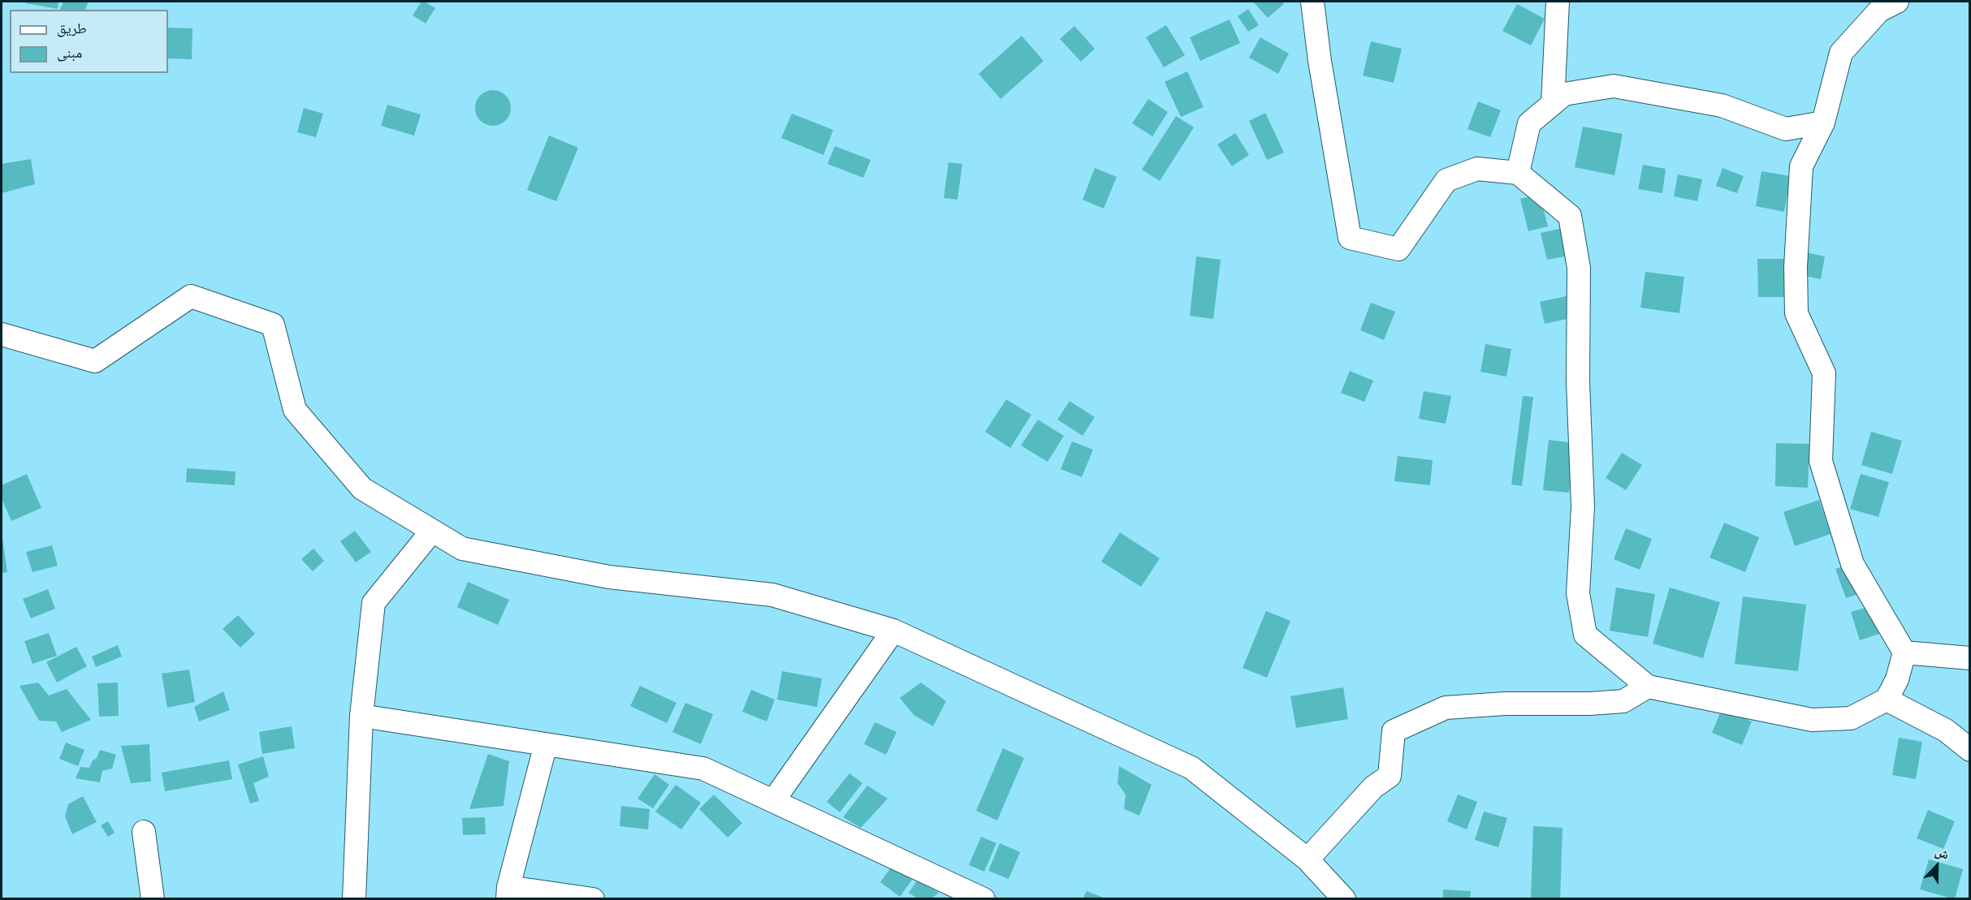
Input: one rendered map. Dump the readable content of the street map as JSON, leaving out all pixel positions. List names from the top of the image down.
{
  "legend": ["طريق", "مبنى"],
  "north": "top"
}
